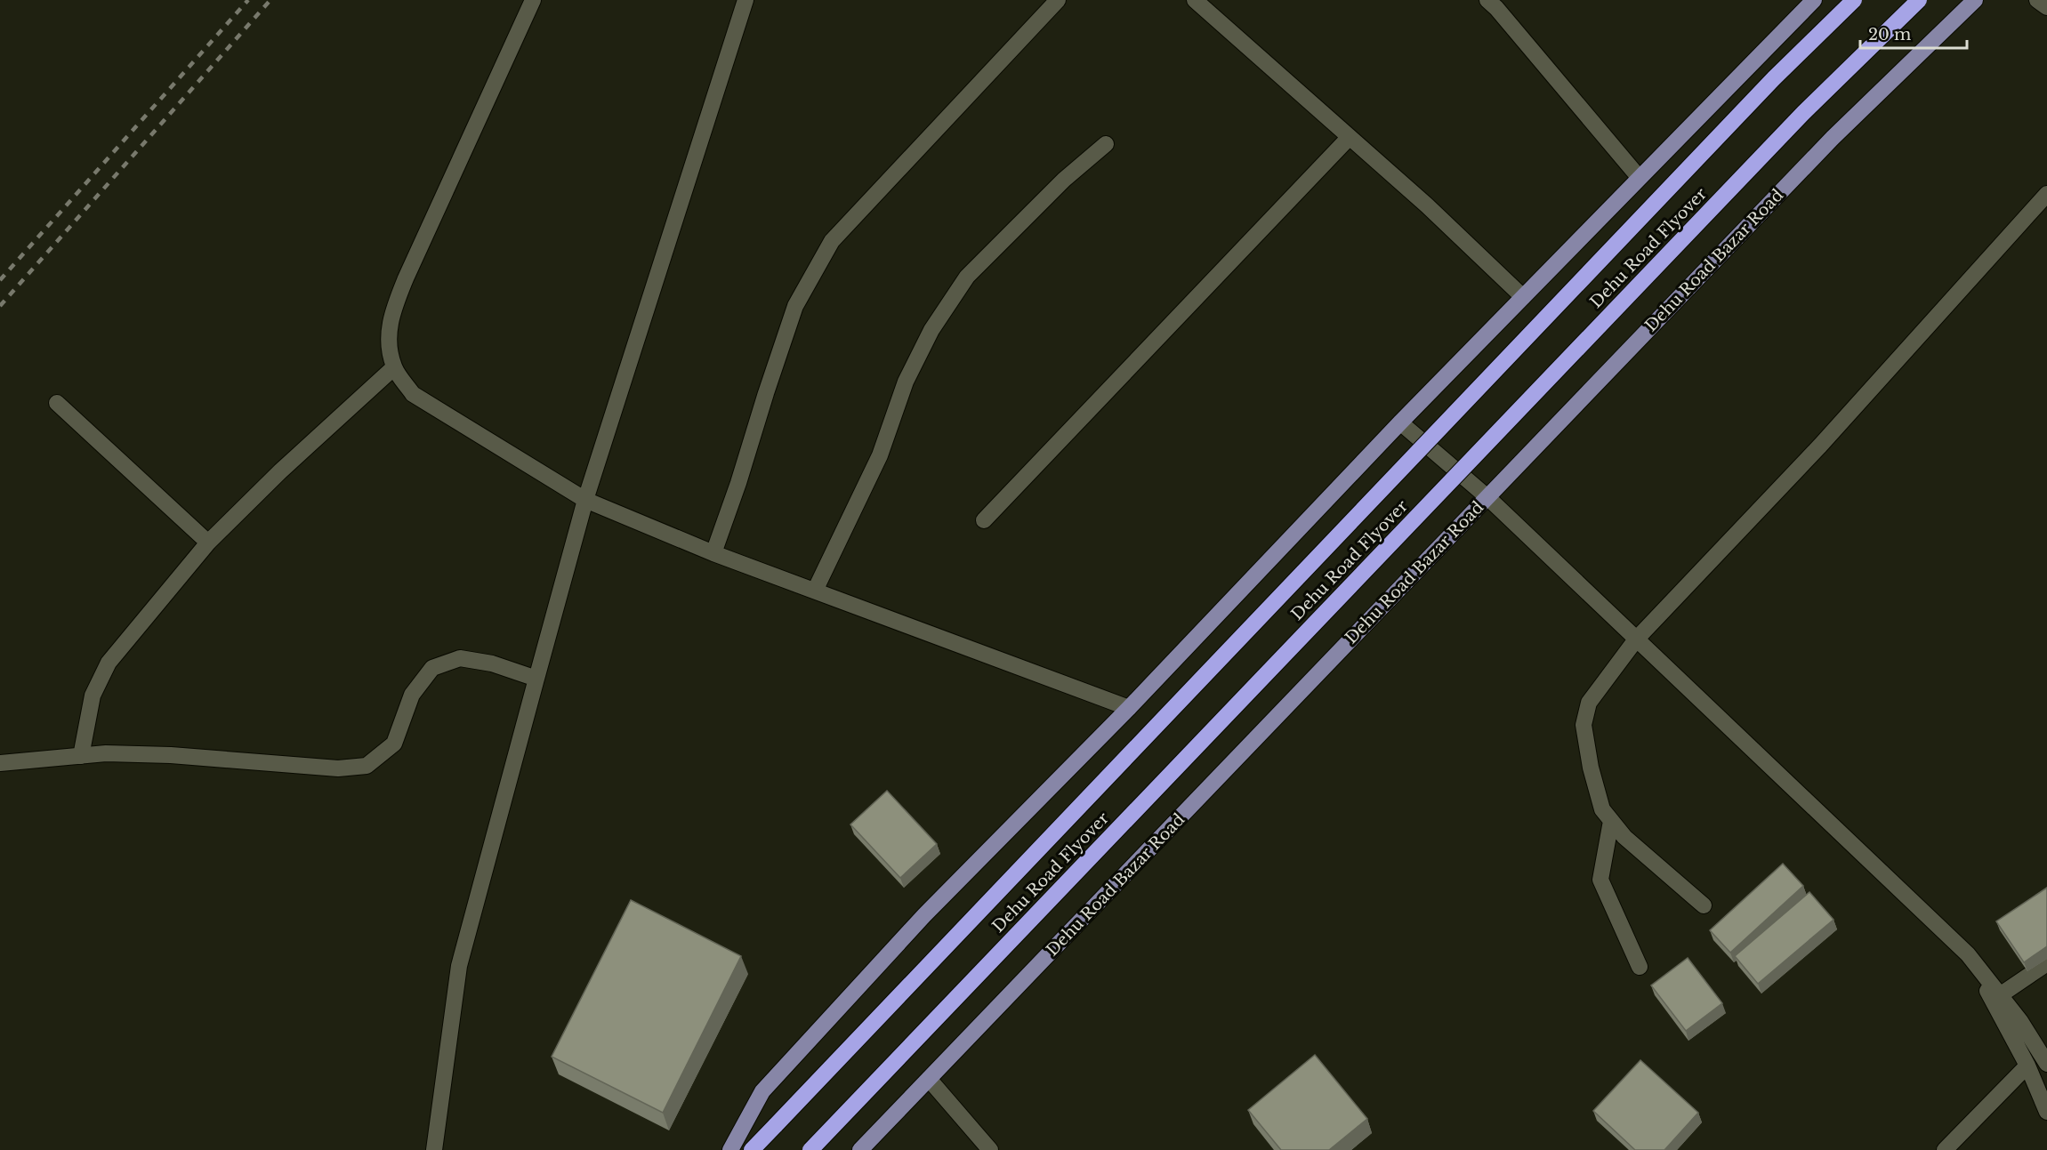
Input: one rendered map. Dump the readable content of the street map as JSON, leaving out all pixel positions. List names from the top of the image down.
{
  "streets": {
    "highway": ["Dehu Road Flyover"],
    "main road": ["Dehu Road Bazar Road"]
  },
  "scale_bar": "20 m"
}
